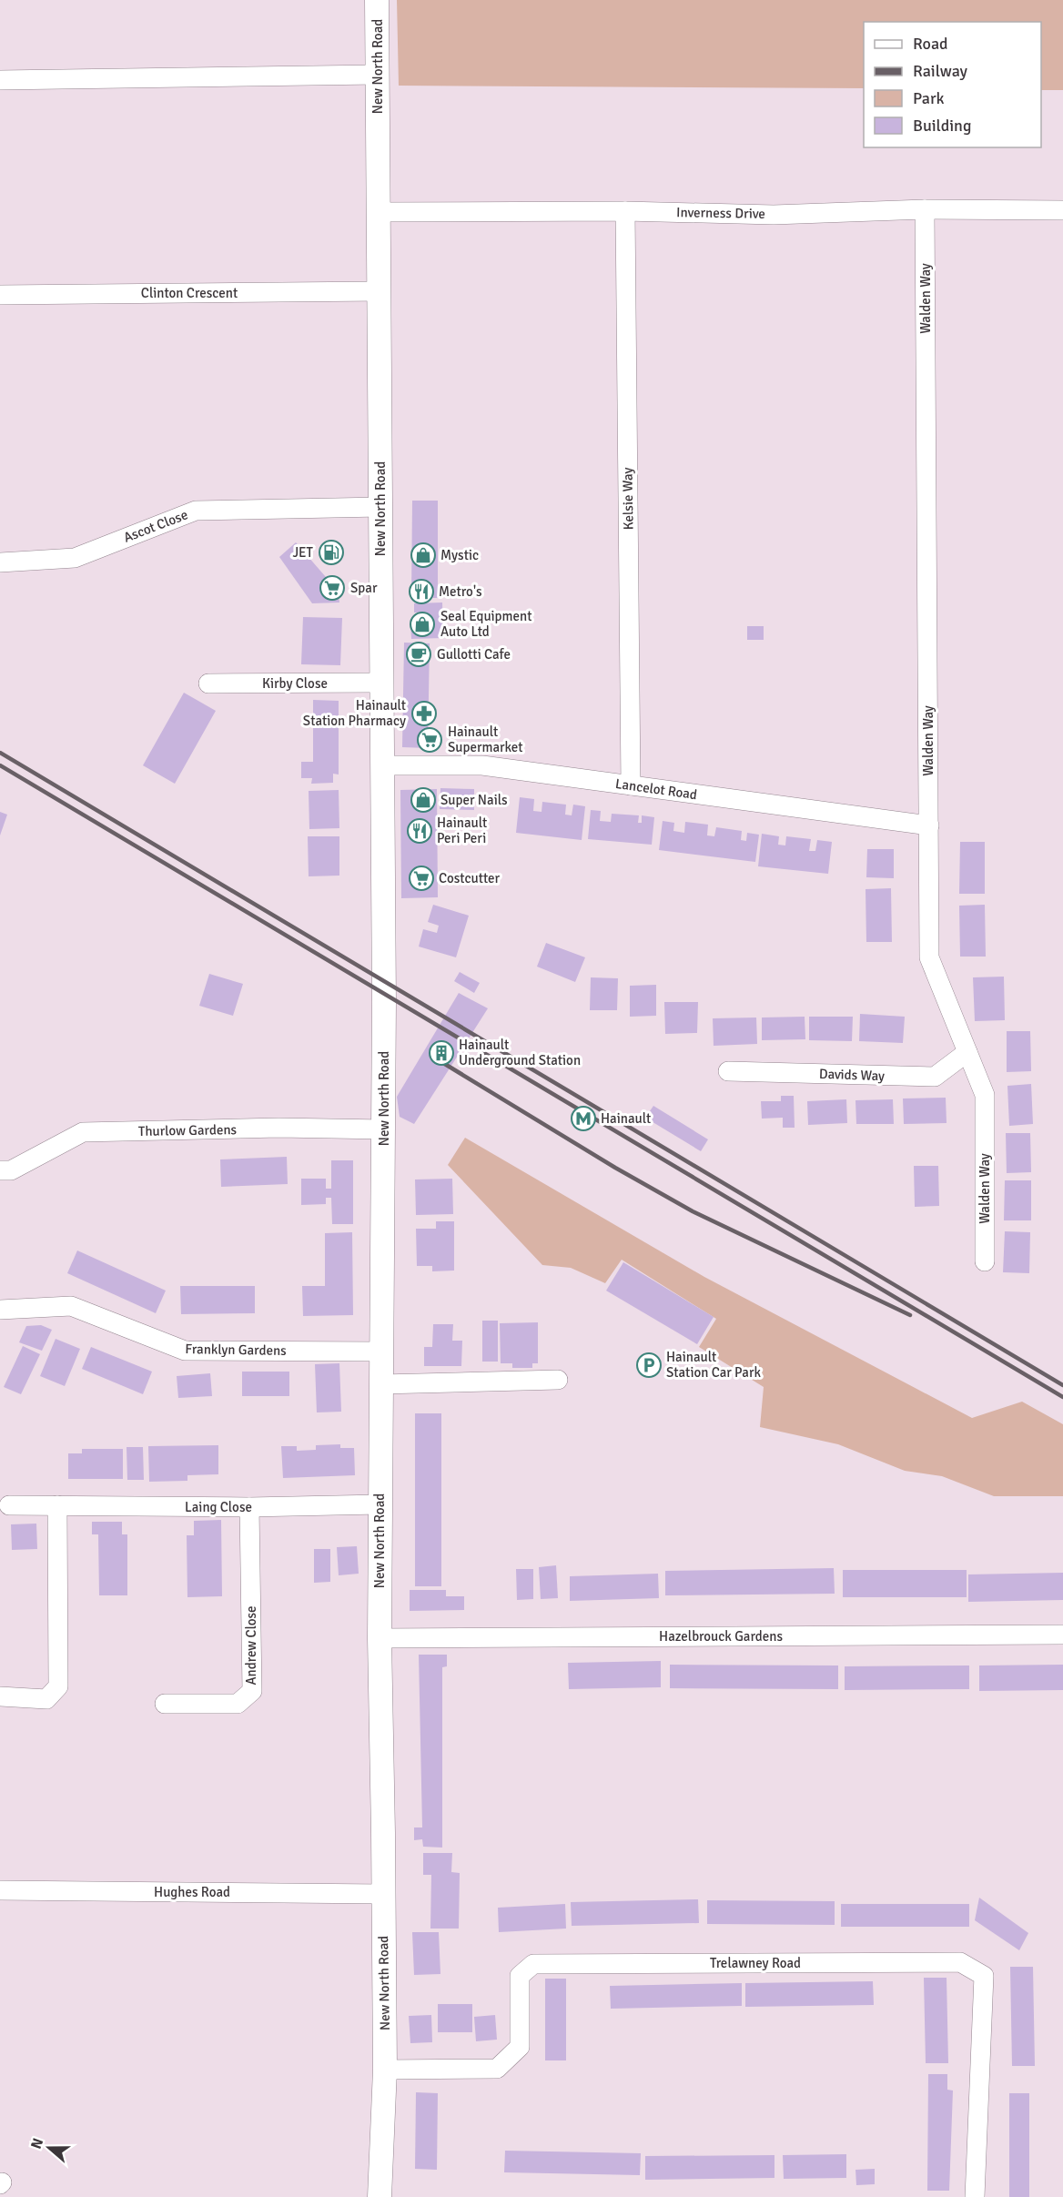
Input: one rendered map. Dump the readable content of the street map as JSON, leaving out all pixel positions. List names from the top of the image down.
{
  "streets": {
    "street": [
      "New North Road",
      "Inverness Drive",
      "Clinton Crescent",
      "Walden Way",
      "Kelsie Way",
      "Ascot Close",
      "Kirby Close",
      "Lancelot Road",
      "Davids Way",
      "Thurlow Gardens",
      "Franklyn Gardens",
      "Laing Close",
      "Hazelbrouck Gardens",
      "Andrew Close",
      "Hughes Road",
      "Trelawney Road"
    ]
  },
  "crossings": [
    ["New North Road", "Inverness Drive"],
    ["New North Road", "Clinton Crescent"],
    ["New North Road", "Ascot Close"],
    ["New North Road", "Kirby Close"],
    ["New North Road", "Lancelot Road"],
    ["New North Road", "Thurlow Gardens"],
    ["New North Road", "Franklyn Gardens"],
    ["New North Road", "Laing Close"],
    ["New North Road", "Hazelbrouck Gardens"],
    ["New North Road", "Hughes Road"],
    ["New North Road", "Trelawney Road"],
    ["Inverness Drive", "Walden Way"],
    ["Inverness Drive", "Kelsie Way"],
    ["Walden Way", "Lancelot Road"],
    ["Walden Way", "Davids Way"],
    ["Kelsie Way", "Lancelot Road"],
    ["Laing Close", "Andrew Close"]
  ],
  "places": {
    "fuel station": ["JET"],
    "shop": ["Mystic", "Seal Equipment Auto Ltd", "Super Nails"],
    "supermarket": ["Spar", "Hainault Supermarket", "Costcutter"],
    "restaurant": ["Metro's", "Hainault Peri Peri"],
    "cafe": ["Gullotti Cafe"],
    "pharmacy": ["Hainault Station Pharmacy"],
    "building": ["Hainault Underground Station"],
    "metro station": ["Hainault"],
    "parking": ["Hainault Station Car Park"]
  },
  "legend": [
    "Road",
    "Railway",
    "Park",
    "Building"
  ],
  "north": "left"
}
